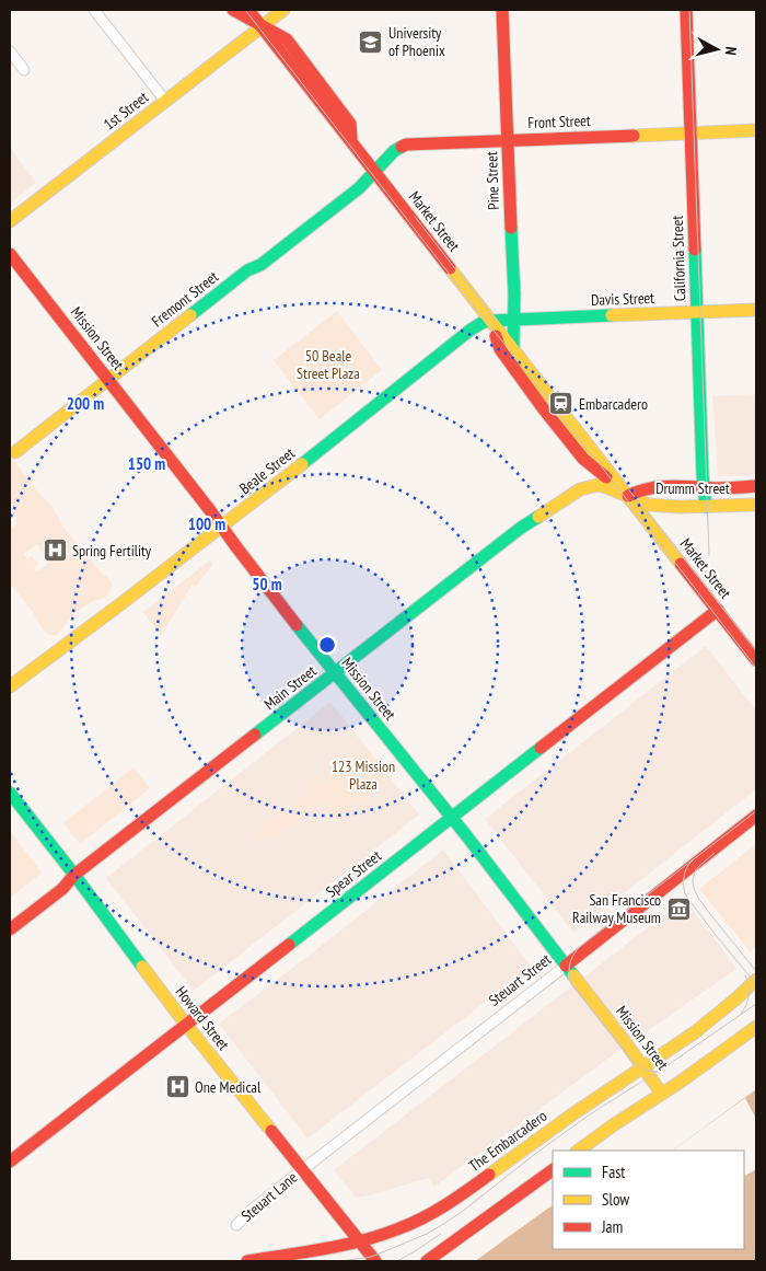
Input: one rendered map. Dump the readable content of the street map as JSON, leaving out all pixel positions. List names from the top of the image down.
{
  "streets": {
    "street": [
      "1st Street",
      "Front Street",
      "Pine Street",
      "Market Street",
      "California Street",
      "Fremont Street",
      "Davis Street",
      "Mission Street",
      "Beale Street",
      "Drumm Street",
      "Main Street",
      "Spear Street",
      "Steuart Street",
      "Howard Street",
      "The Embarcadero",
      "Steuart Lane"
    ]
  },
  "crossings": [
    ["1st Street", "Market Street"],
    ["Front Street", "Pine Street"],
    ["Front Street", "Market Street"],
    ["Front Street", "California Street"],
    ["Front Street", "Fremont Street"],
    ["Pine Street", "Market Street"],
    ["Pine Street", "Davis Street"],
    ["Market Street", "Fremont Street"],
    ["Market Street", "Davis Street"],
    ["Market Street", "Beale Street"],
    ["Market Street", "Drumm Street"],
    ["Market Street", "Main Street"],
    ["Market Street", "Spear Street"],
    ["California Street", "Davis Street"],
    ["California Street", "Drumm Street"],
    ["Fremont Street", "Mission Street"],
    ["Davis Street", "Beale Street"],
    ["Mission Street", "Beale Street"],
    ["Mission Street", "Main Street"],
    ["Mission Street", "Spear Street"],
    ["Mission Street", "Steuart Street"],
    ["Mission Street", "The Embarcadero"],
    ["Drumm Street", "Main Street"],
    ["Main Street", "Howard Street"],
    ["Spear Street", "Howard Street"],
    ["Steuart Street", "Howard Street"],
    ["Steuart Street", "Steuart Lane"],
    ["Howard Street", "The Embarcadero"],
    ["Howard Street", "Steuart Lane"]
  ],
  "parks": ["50 Beale Street Plaza", "123 Mission Plaza"],
  "places": {
    "school or university": ["University of Phoenix"],
    "station": ["Embarcadero"],
    "hospital": ["Spring Fertility", "One Medical"],
    "museum": ["San Francisco Railway Museum"]
  },
  "legend": ["Fast", "Slow", "Jam"],
  "north": "right",
  "rings": [
    "200 m",
    "150 m",
    "100 m",
    "50 m"
  ]
}
